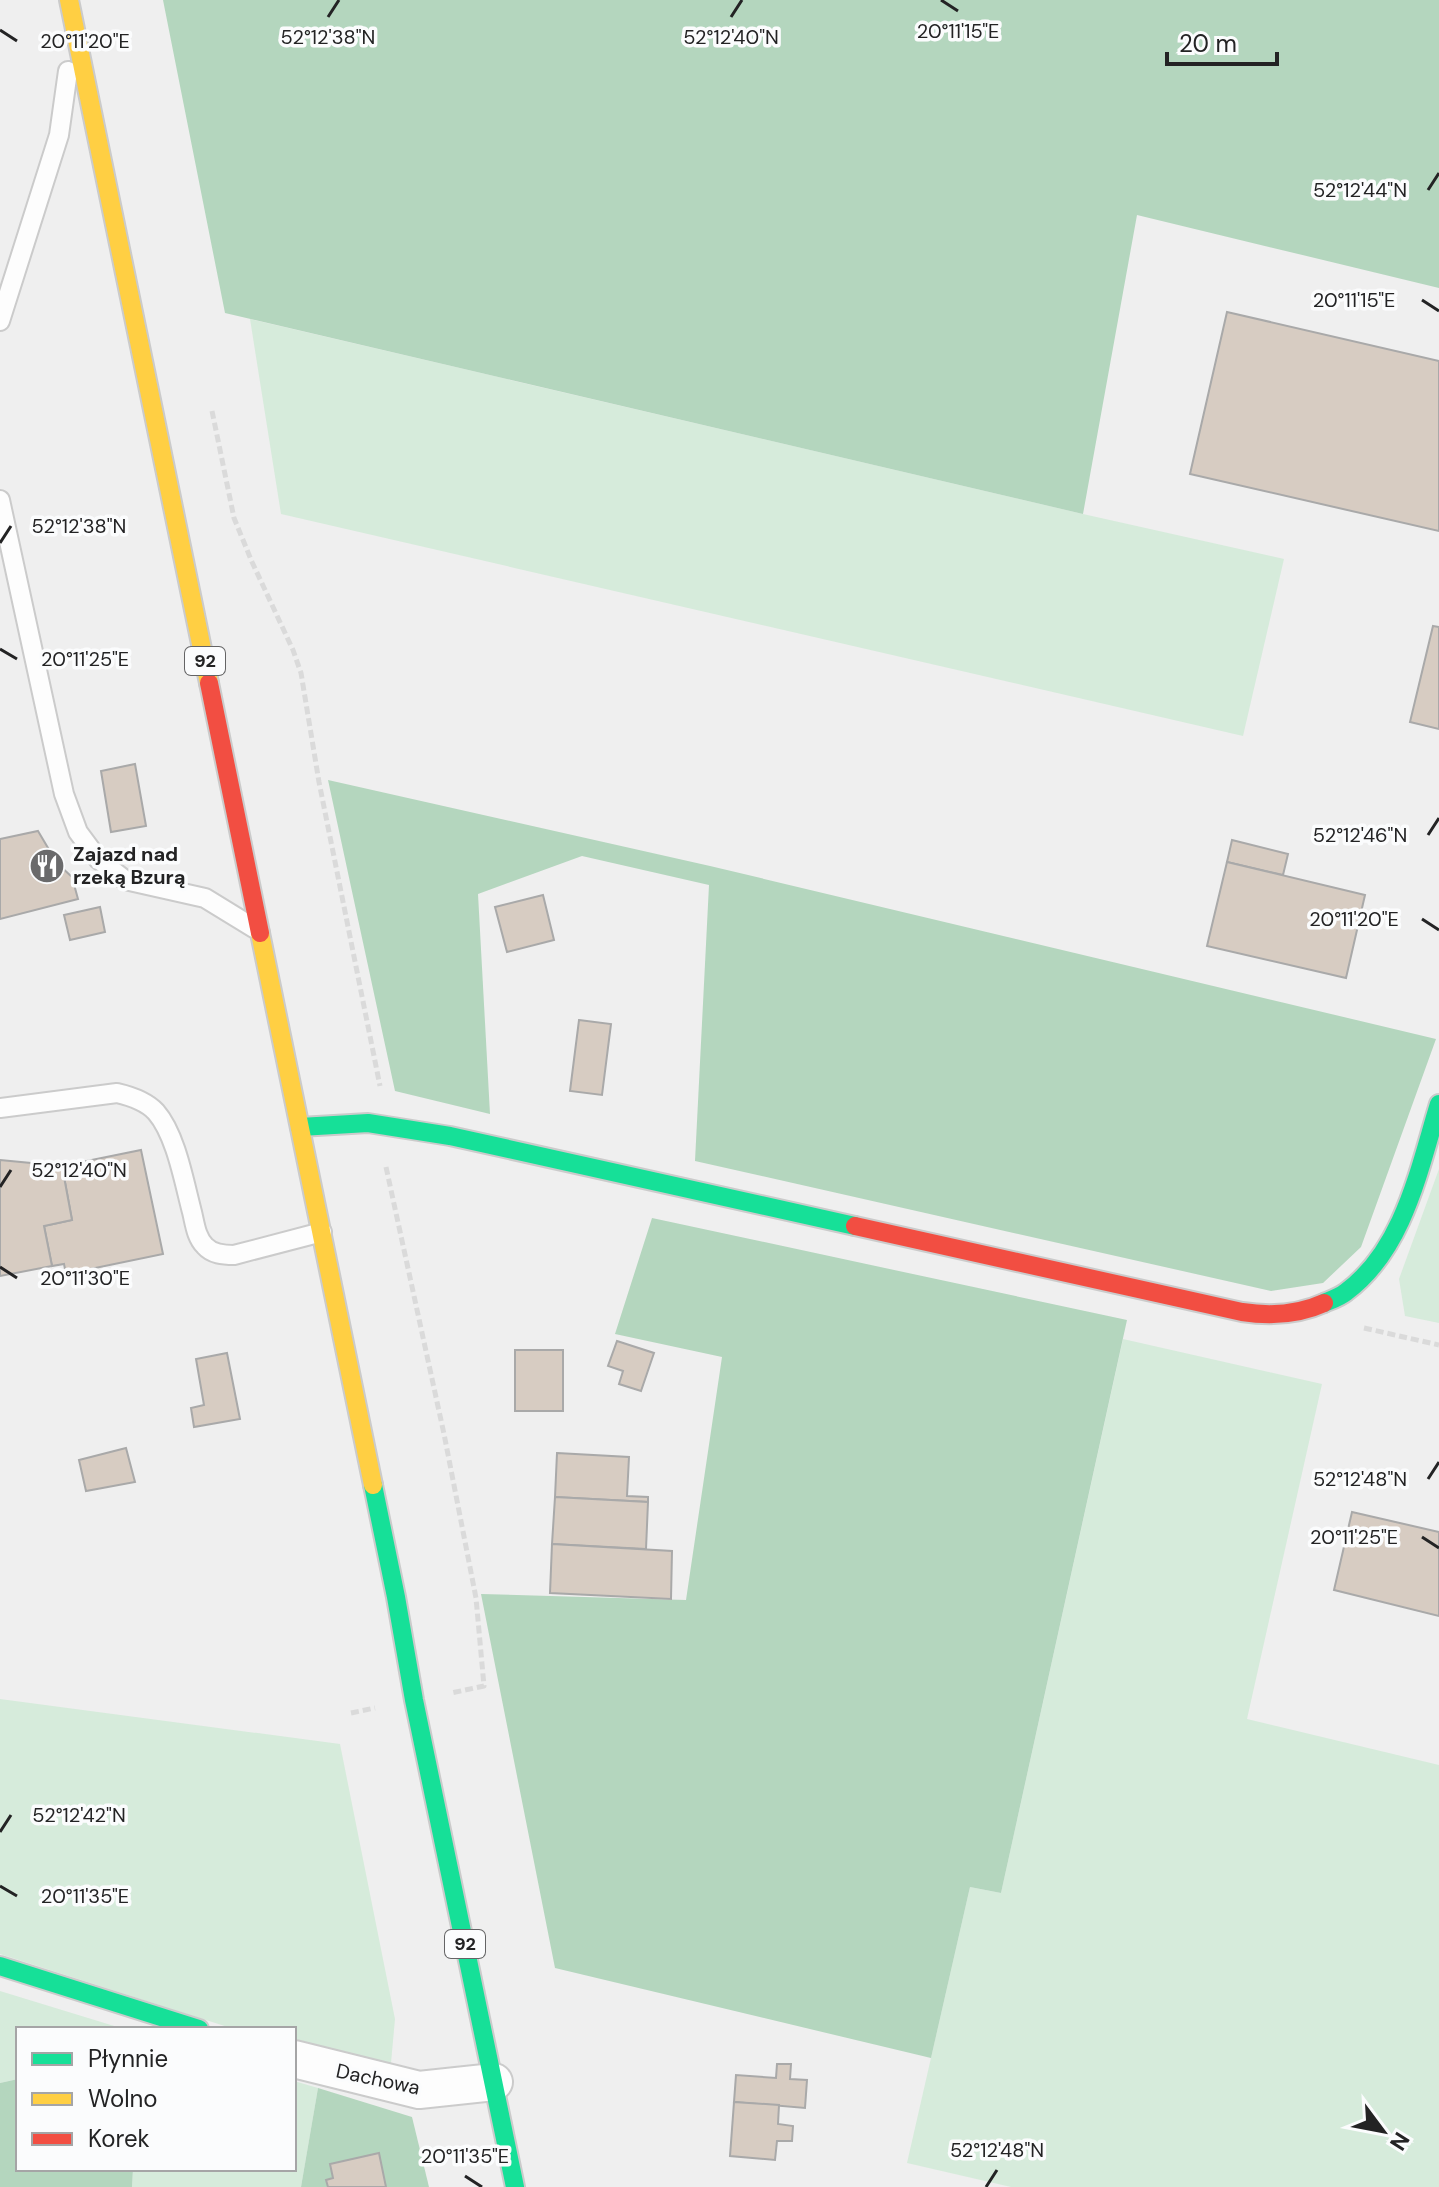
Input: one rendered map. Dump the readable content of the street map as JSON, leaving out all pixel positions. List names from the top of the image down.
{
  "streets": {
    "main road": ["92"],
    "street": ["Dachowa"]
  },
  "crossings": [
    ["92", "Dachowa"]
  ],
  "places": {
    "restaurant": ["Zajazd nad rzeką Bzurą"]
  },
  "legend": ["Płynnie", "Wolno", "Korek"],
  "scale_bar": "20 m",
  "north": "bottom right",
  "coordinates": [
    "20°11'15\"E",
    "52°12'38\"N",
    "52°12'40\"N",
    "20°11'20\"E",
    "52°12'44\"N",
    "20°11'25\"E",
    "52°12'46\"N",
    "20°11'30\"E",
    "52°12'48\"N",
    "52°12'42\"N",
    "20°11'35\"E"
  ]
}
